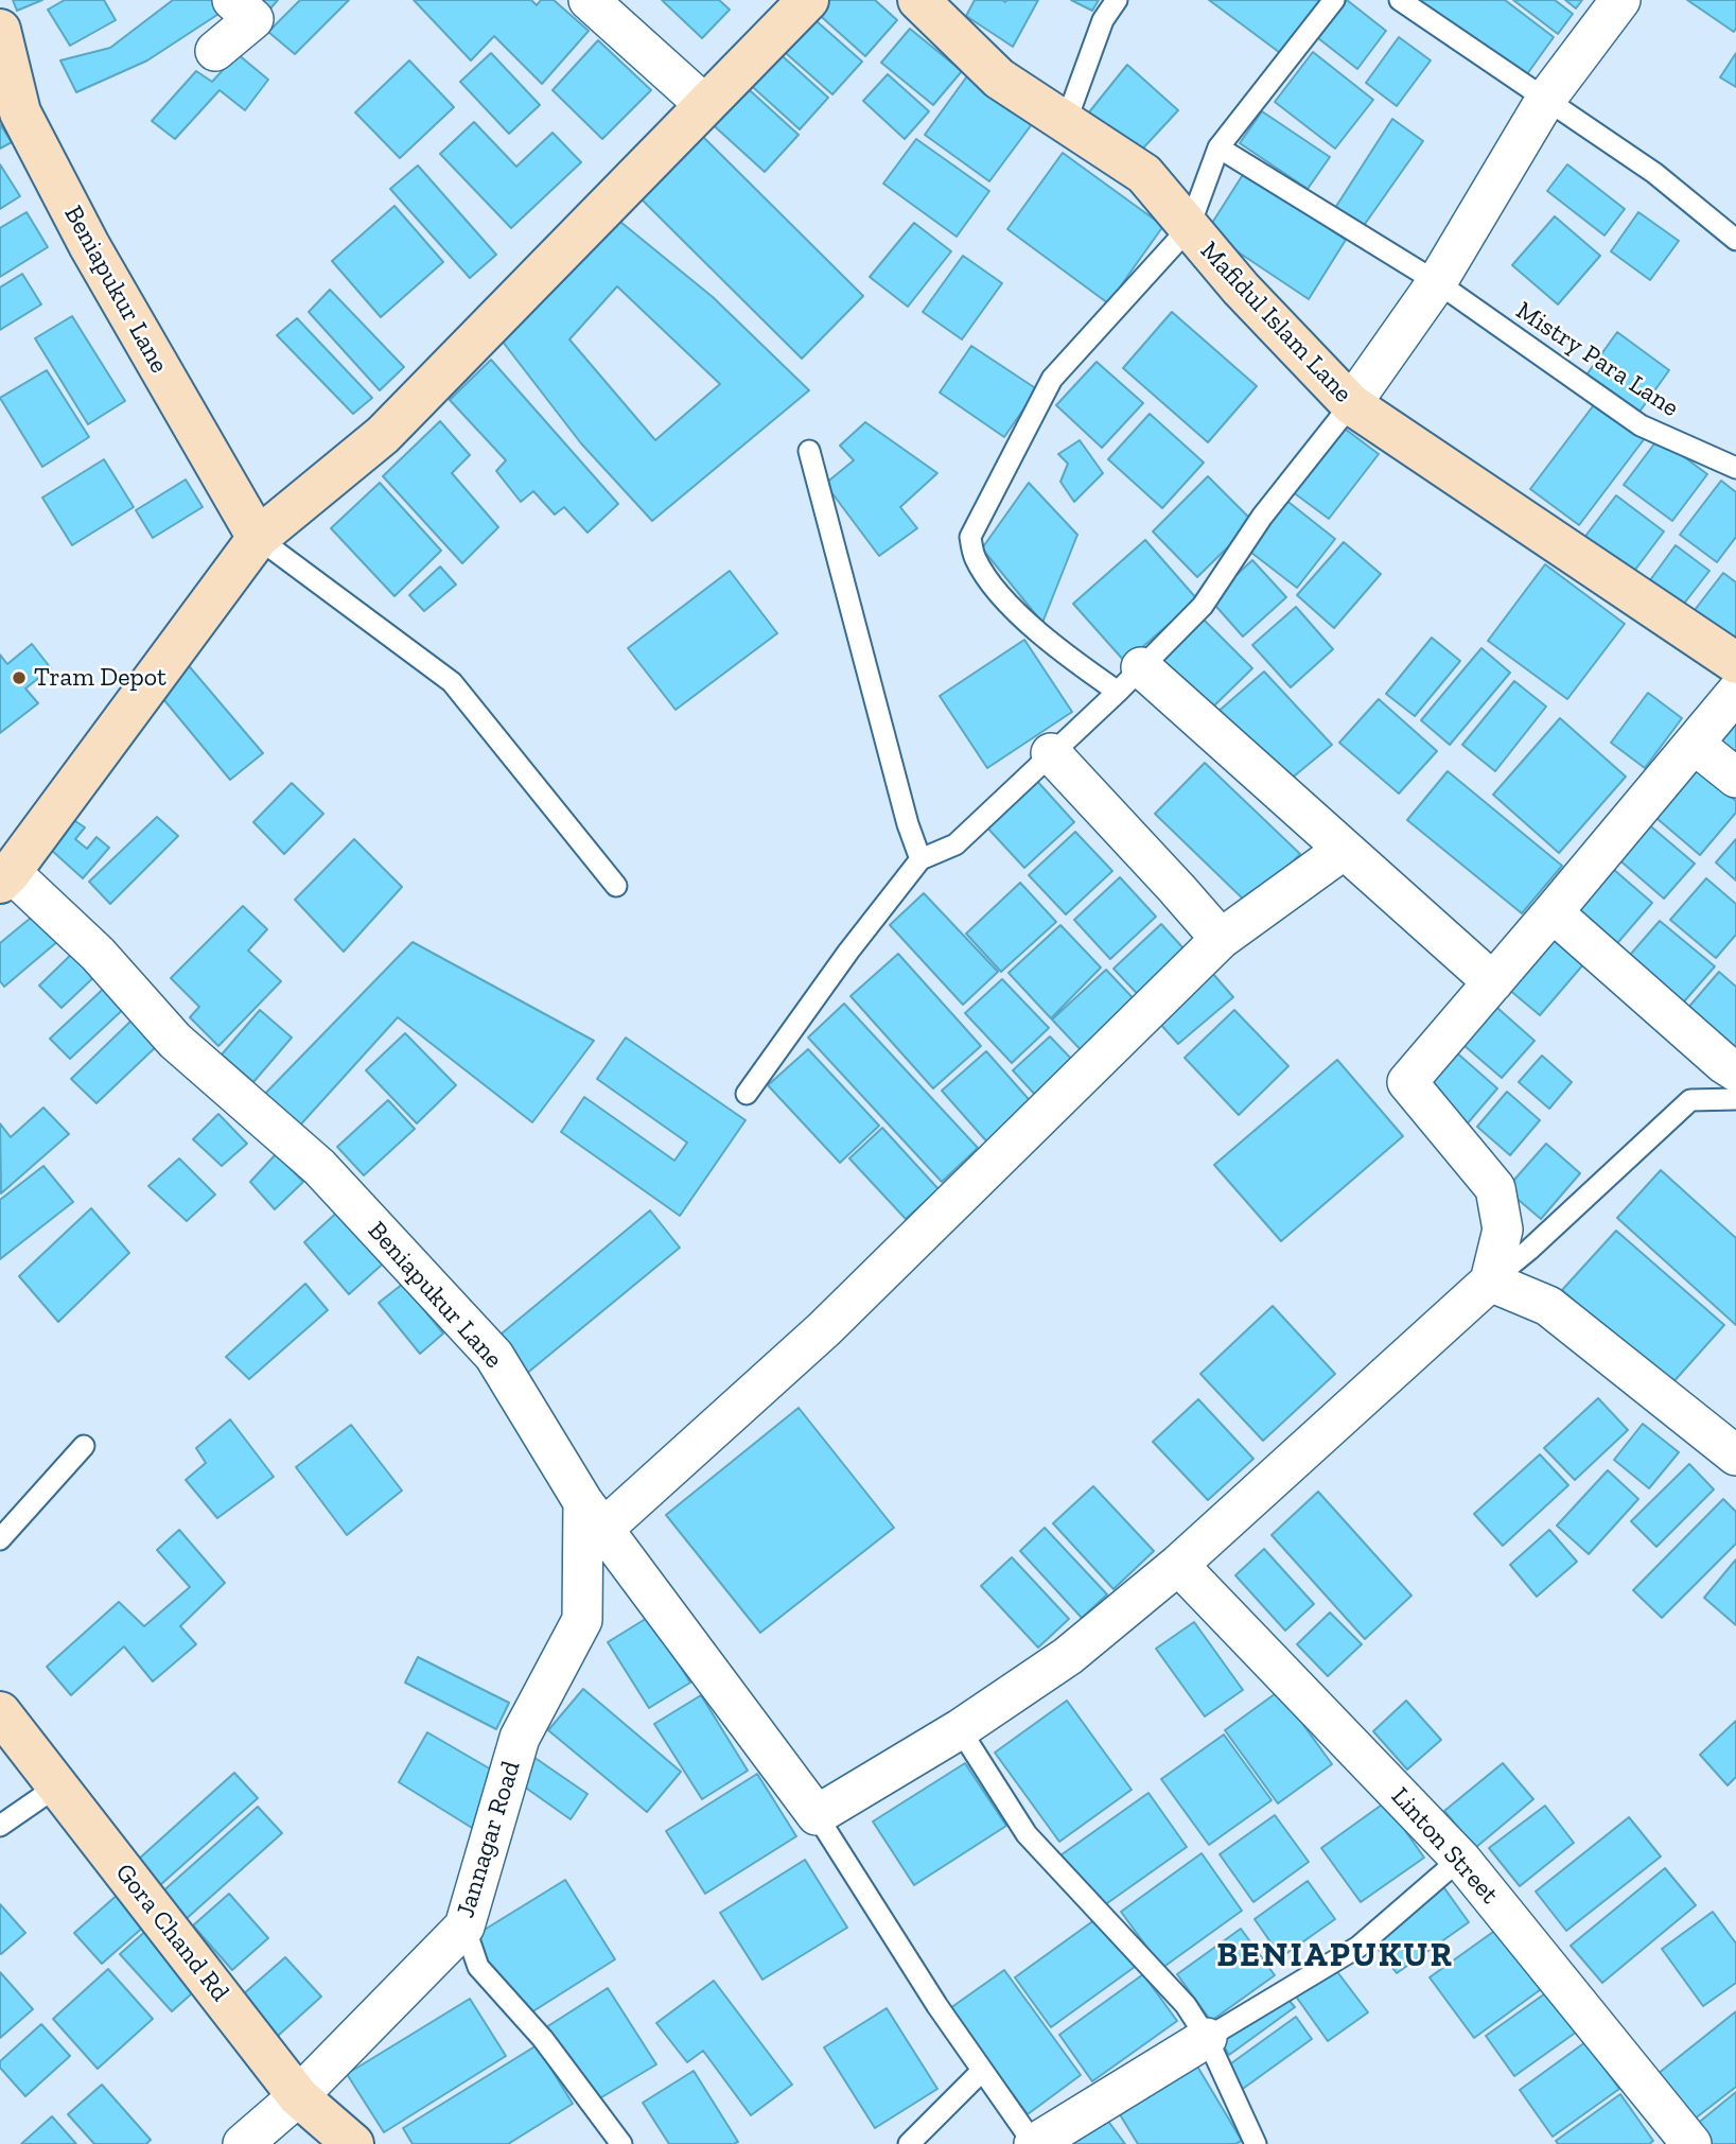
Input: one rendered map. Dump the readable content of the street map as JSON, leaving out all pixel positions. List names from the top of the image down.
{
  "streets": {
    "street": [
      "Beniapukur Lane",
      "Mafidul Islam Lane",
      "Jannagar Road",
      "Linton Street",
      "Gora Chand Rd"
    ],
    "lane": ["Mistry Para Lane"]
  },
  "crossings": [
    ["Beniapukur Lane", "Jannagar Road"],
    ["Jannagar Road", "Gora Chand Rd"]
  ],
  "districts": ["BENIAPUKUR"],
  "places": ["Tram Depot"]
}
